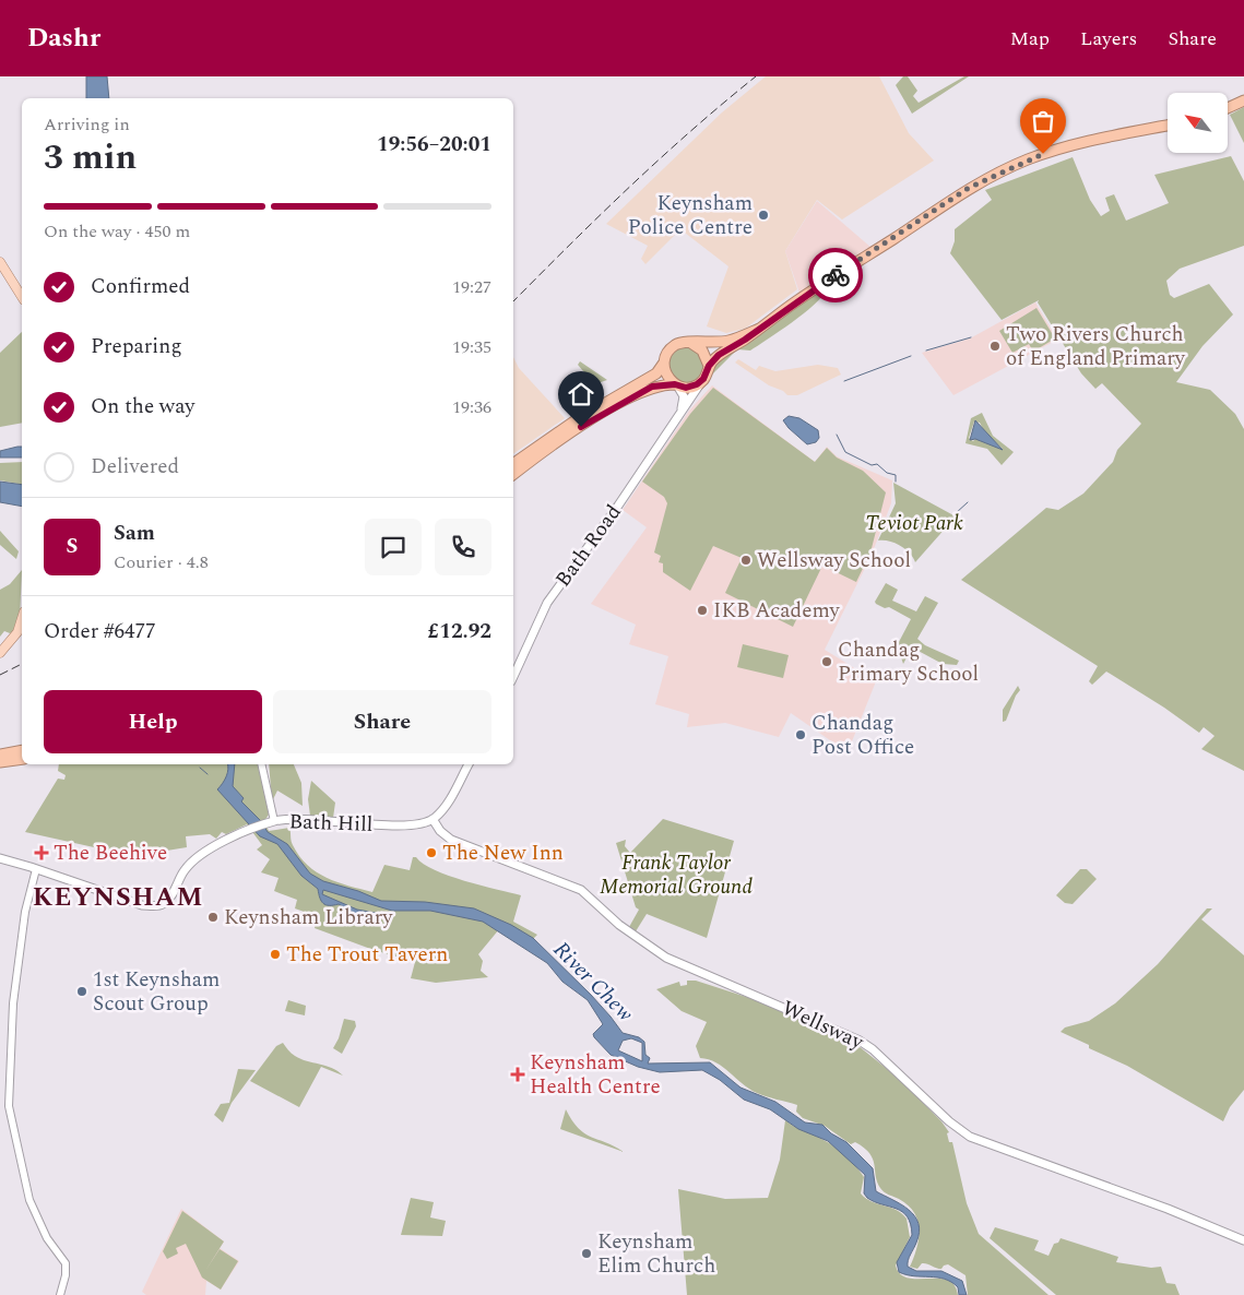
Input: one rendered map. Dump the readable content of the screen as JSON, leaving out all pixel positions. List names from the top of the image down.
{
  "streets": {
    "main road": ["Bath Road", "Bath Hill", "Wellsway"]
  },
  "crossings": [
    ["Bath Hill", "Wellsway"]
  ],
  "districts": ["KEYNSHAM"],
  "water": ["River Chew"],
  "parks": ["Teviot Park", "Frank Taylor Memorial Ground"],
  "places": {
    "other": [
      "Keynsham Police Centre",
      "Two Rivers Church of England Primary",
      "Wellsway School",
      "IKB Academy",
      "Chandag Primary School",
      "Chandag Post Office",
      "The New Inn",
      "Keynsham Library",
      "The Trout Tavern",
      "1st Keynsham Scout Group",
      "Keynsham Elim Church"
    ],
    "health": ["The Beehive", "Keynsham Health Centre"]
  },
  "north": "top left",
  "page": {
    "header": "Dashr",
    "nav": ["Map", "Layers", "Share"],
    "heading": ["3 min", "Arriving in", "19:56–20:01"],
    "panel": [
      "Sam",
      "Courier · 4.8",
      "Order #6477",
      "£12.92"
    ],
    "bar": "On the way · 450 m",
    "list": [
      ["Confirmed", "19:27"],
      ["Preparing", "19:35"],
      ["On the way", "19:36"],
      "Delivered"
    ],
    "round": "S",
    "buttons": ["Help", "Share"]
  }
}
